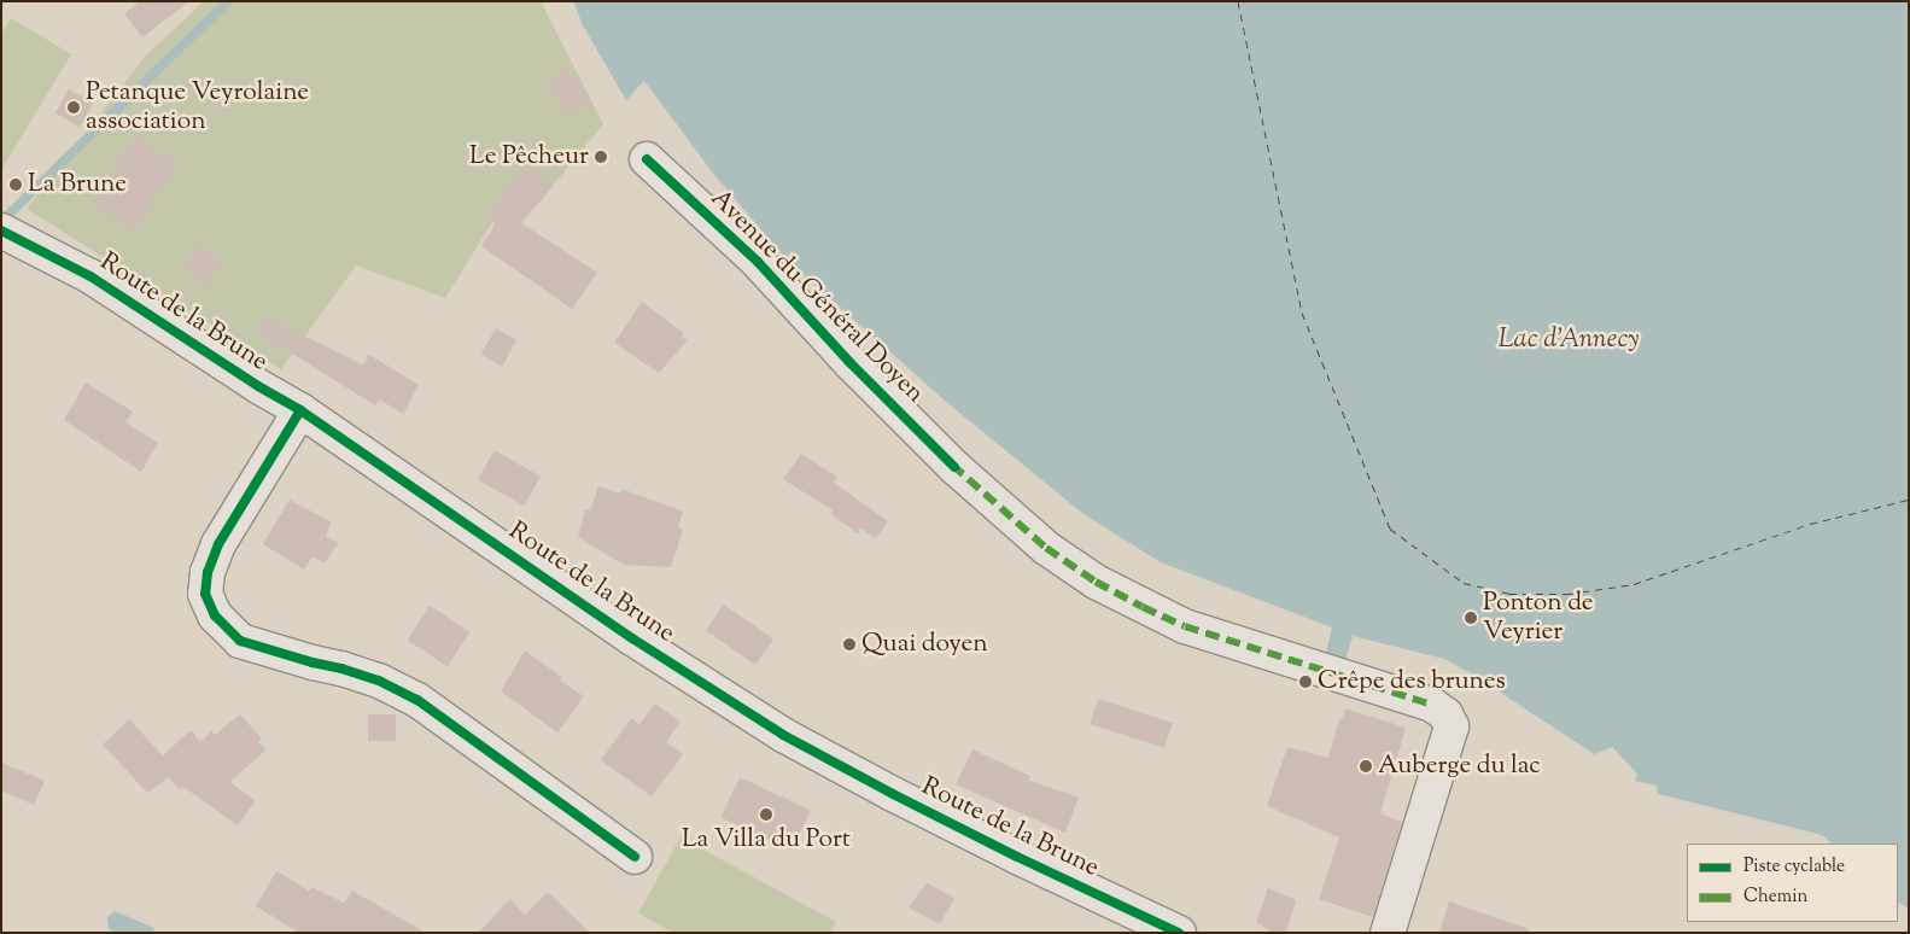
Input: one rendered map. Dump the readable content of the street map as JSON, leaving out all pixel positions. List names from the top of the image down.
{
  "streets": {
    "street": ["Avenue du Général Doyen", "Route de la Brune"]
  },
  "water": ["Lac d'Annecy"],
  "places": [
    "Petanque Veyrolaine association",
    "Le Pêcheur",
    "La Brune",
    "Ponton de Veyrier",
    "Quai doyen",
    "Crêpe des brunes",
    "Auberge du lac",
    "La Villa du Port"
  ],
  "legend": ["Piste cyclable", "Chemin"]
}
